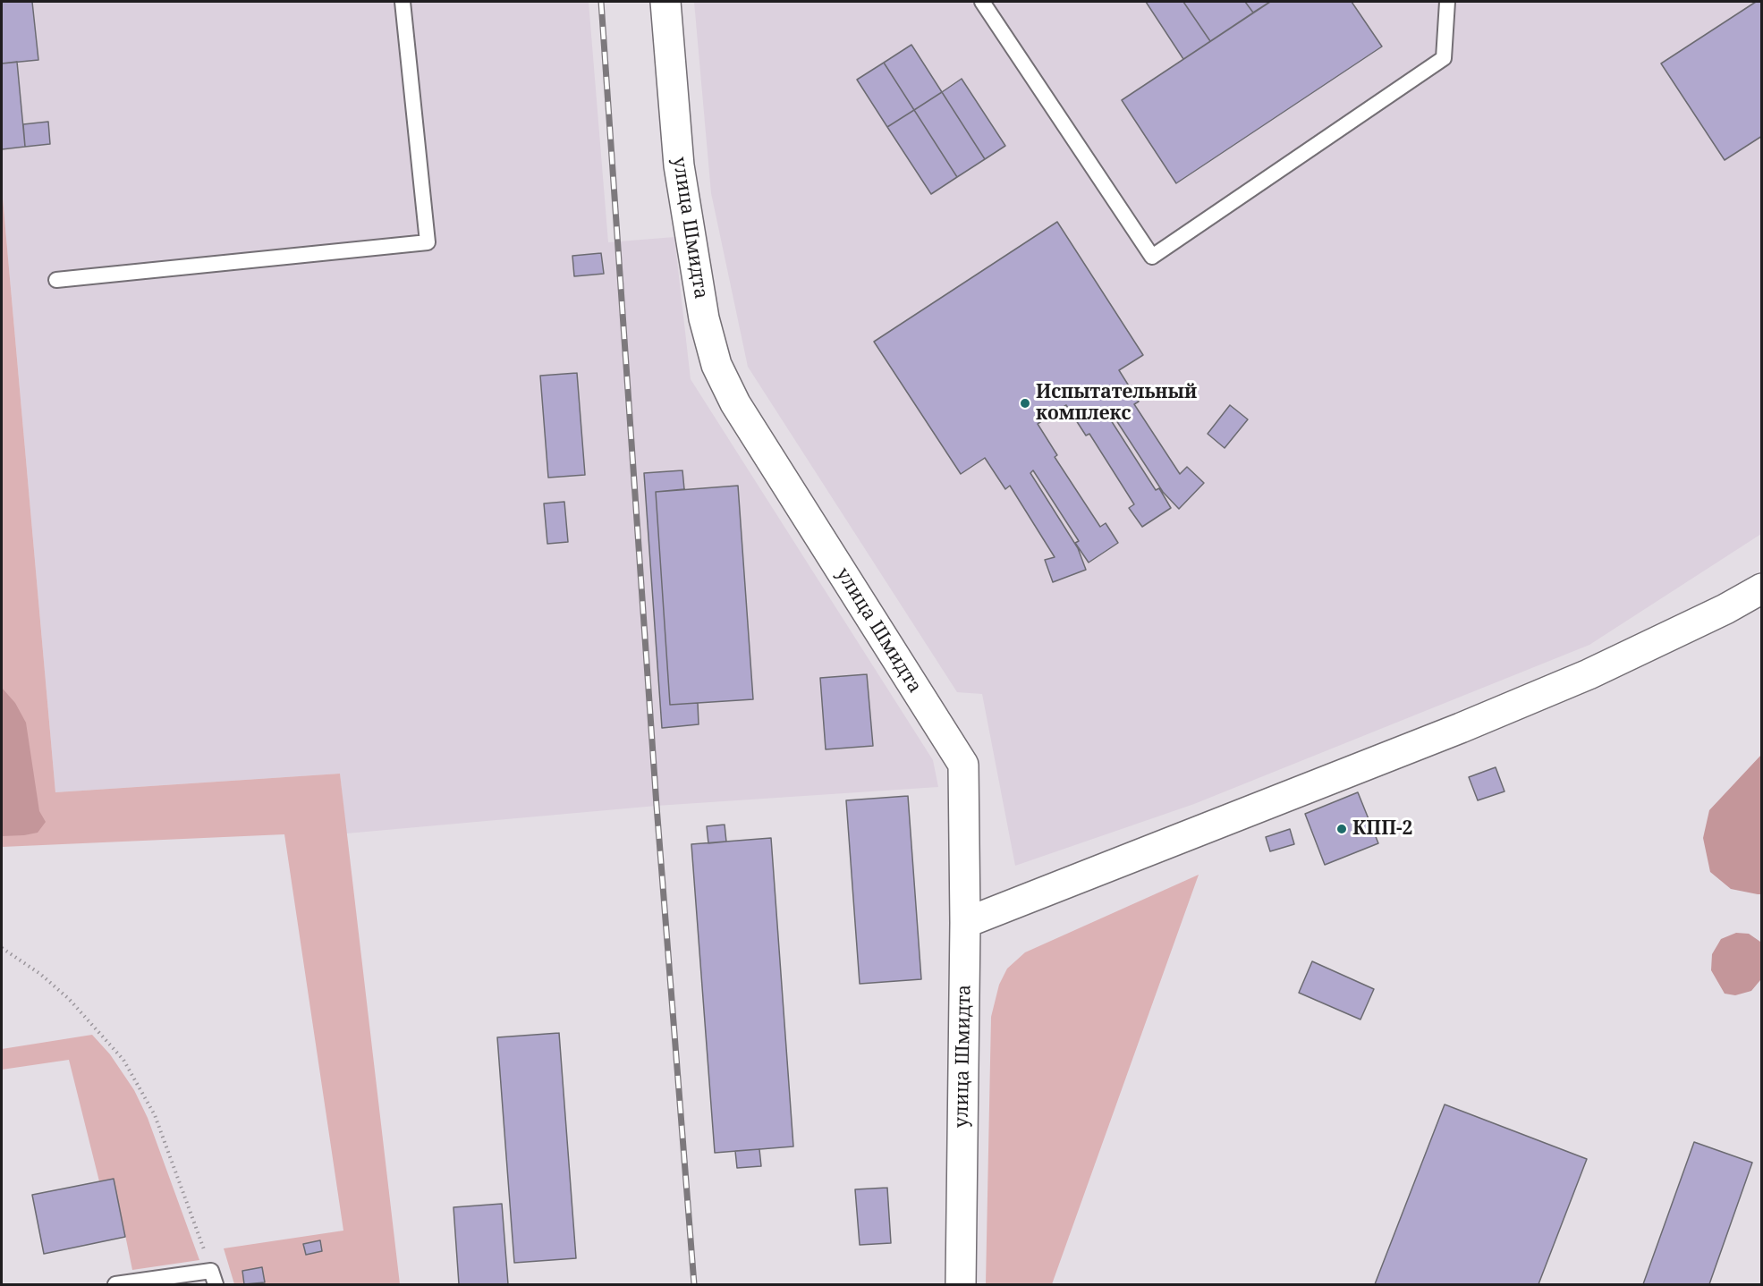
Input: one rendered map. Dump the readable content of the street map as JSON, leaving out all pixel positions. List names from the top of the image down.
{
  "streets": {
    "street": ["улица Шмидта"]
  },
  "places": ["Испытательный комплекс", "КПП-2"]
}
